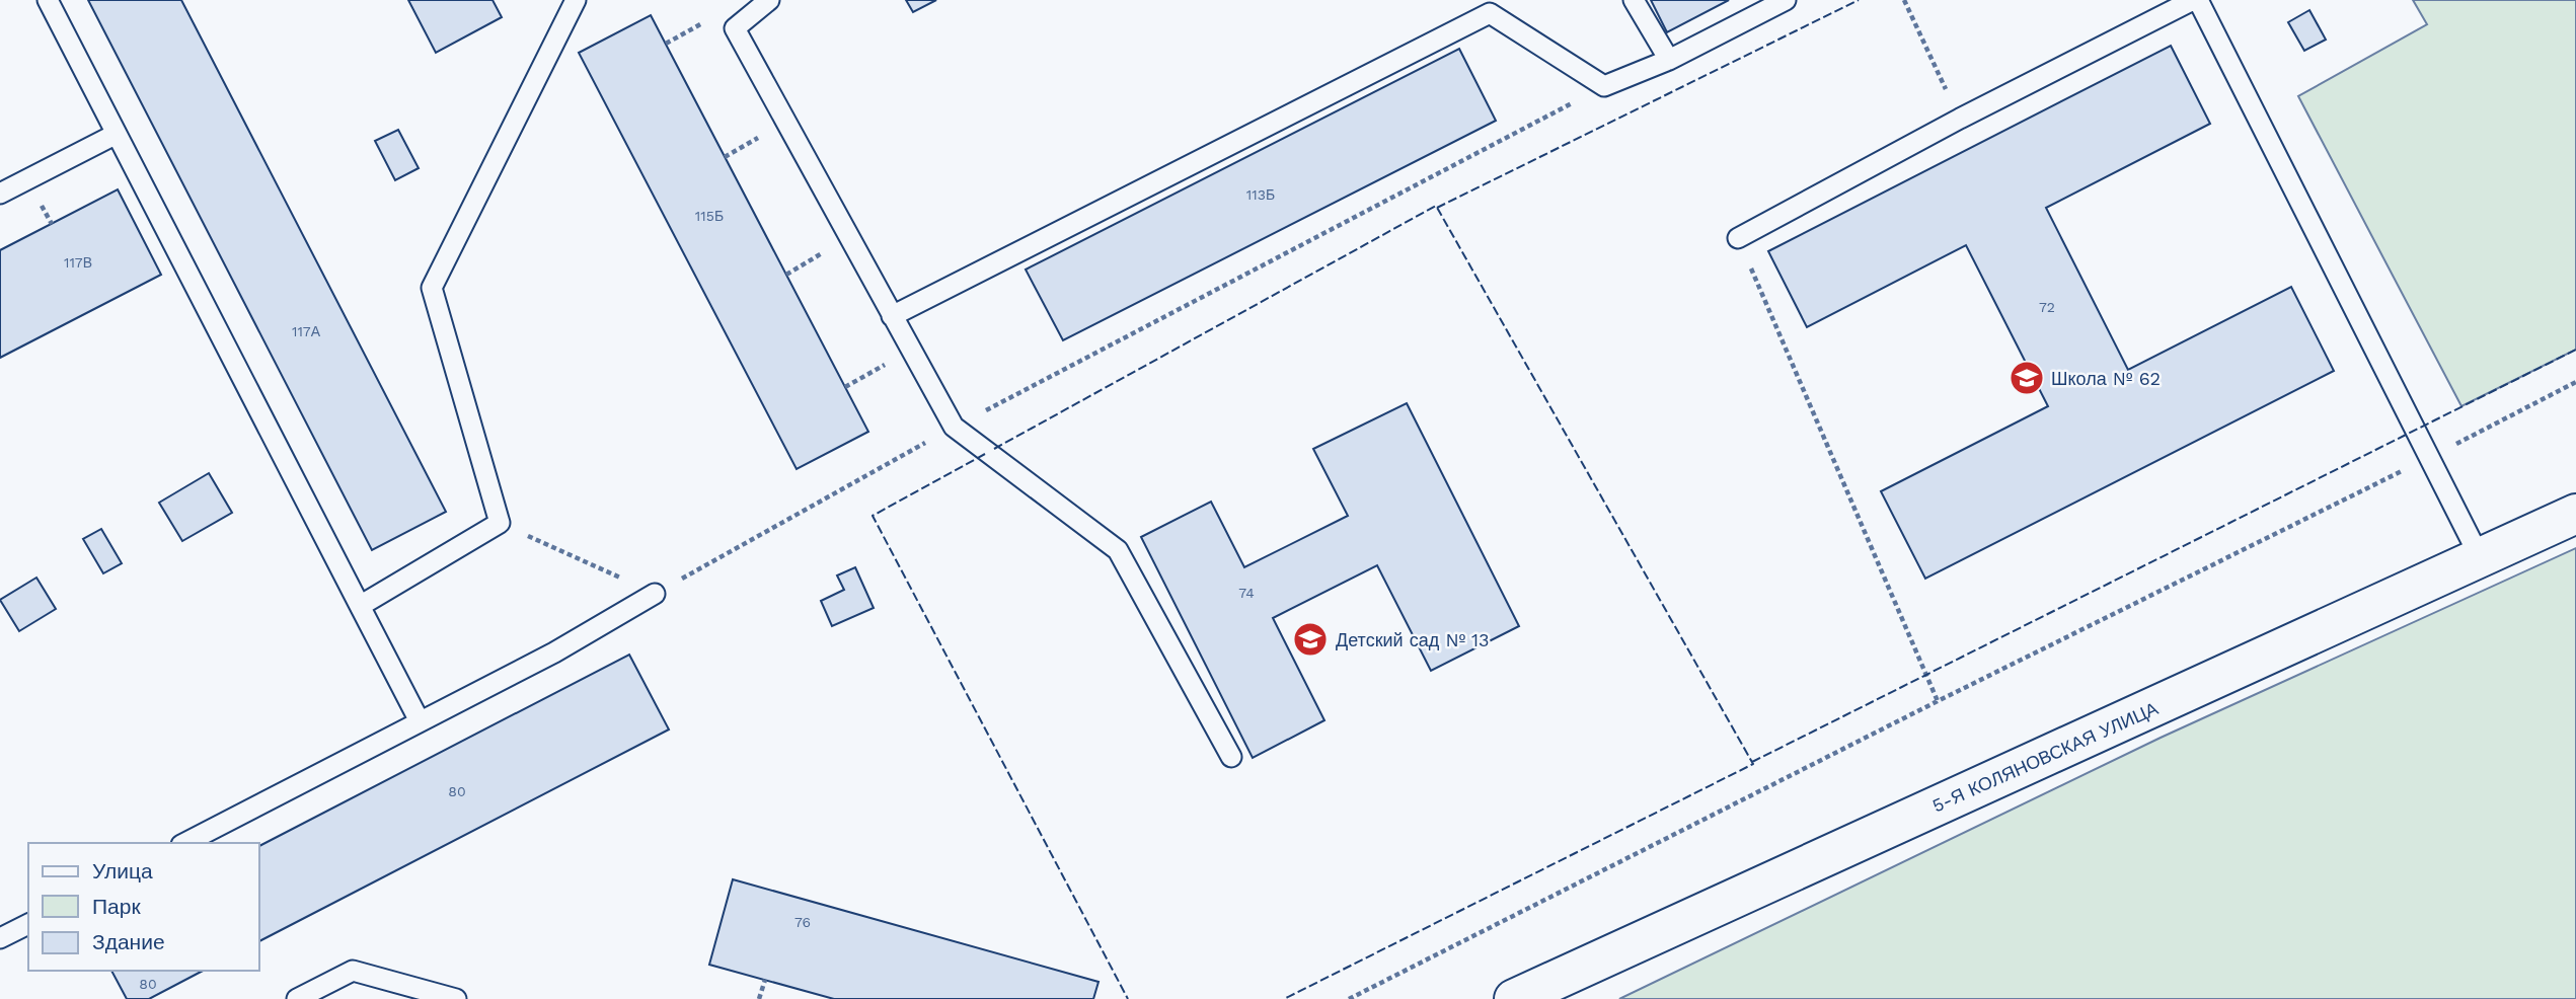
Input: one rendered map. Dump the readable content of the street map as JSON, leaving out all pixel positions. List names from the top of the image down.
{
  "streets": {
    "street": ["5-Я КОЛЯНОВСКАЯ УЛИЦА"]
  },
  "places": {
    "school or university": ["Школа № 62", "Детский сад № 13"]
  },
  "house_numbers": [
    "113Б",
    "115Б",
    "117В",
    "72",
    "117А",
    "74",
    "80",
    "76",
    "80"
  ],
  "legend": ["Улица", "Парк", "Здание"]
}
